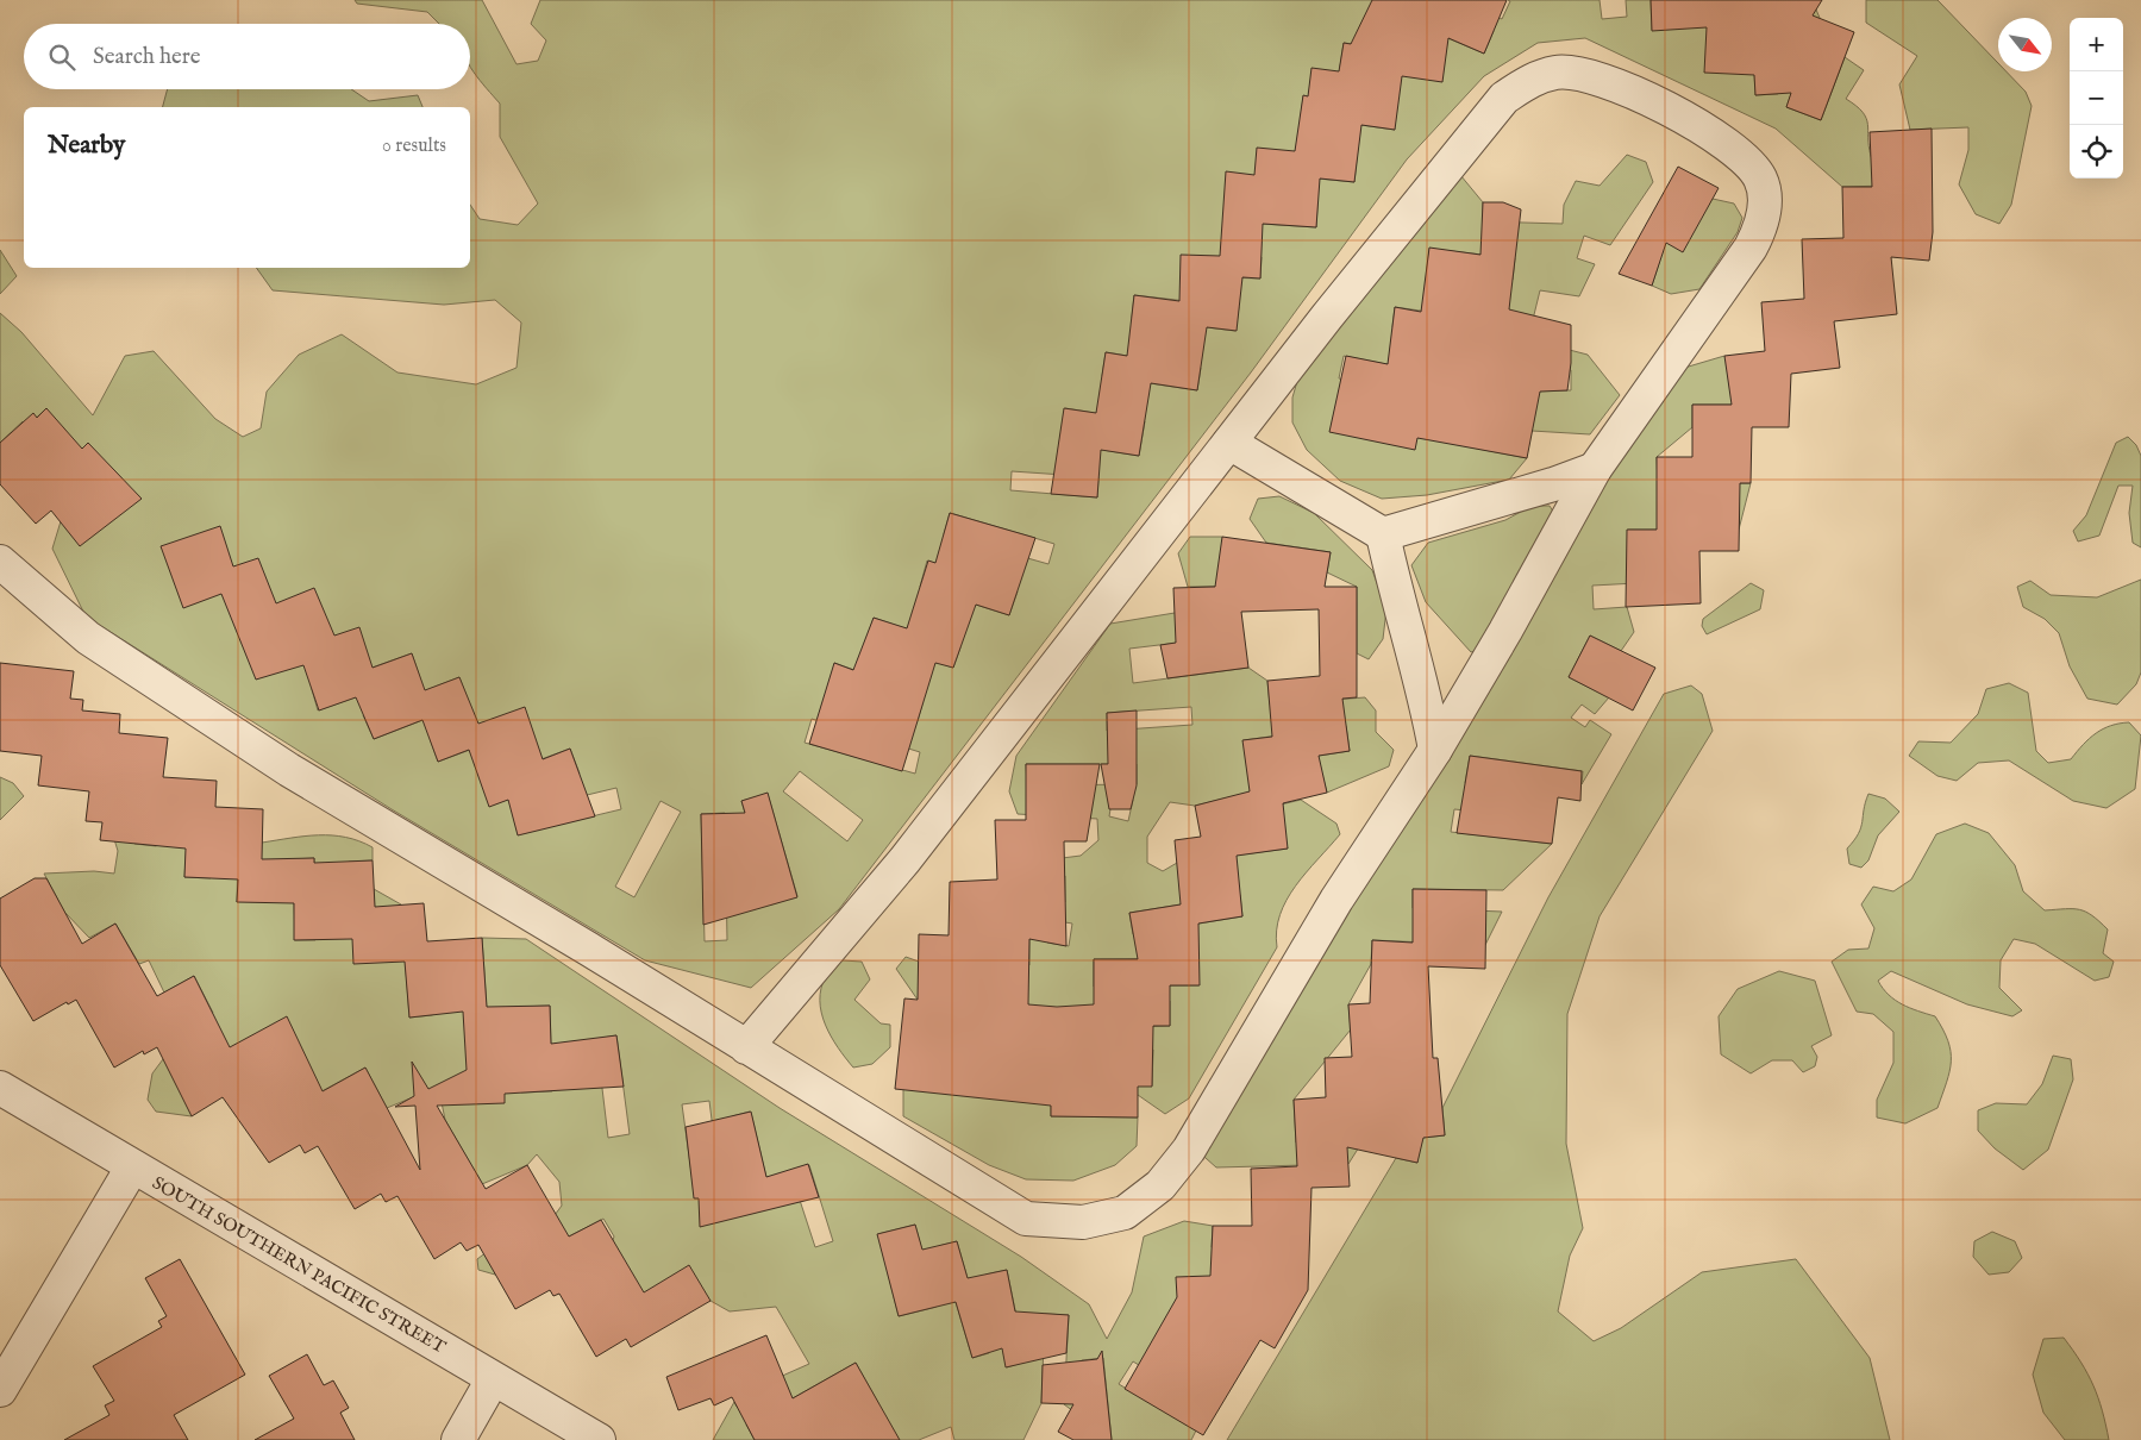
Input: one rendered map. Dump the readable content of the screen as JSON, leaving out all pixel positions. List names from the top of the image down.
{
  "streets": {
    "street": ["SOUTH SOUTHERN PACIFIC STREET"]
  },
  "north": "bottom right",
  "page": {
    "map_buttons": ["+", "−"],
    "search": "Search here",
    "heading": ["Nearby", "0 results"]
  }
}
